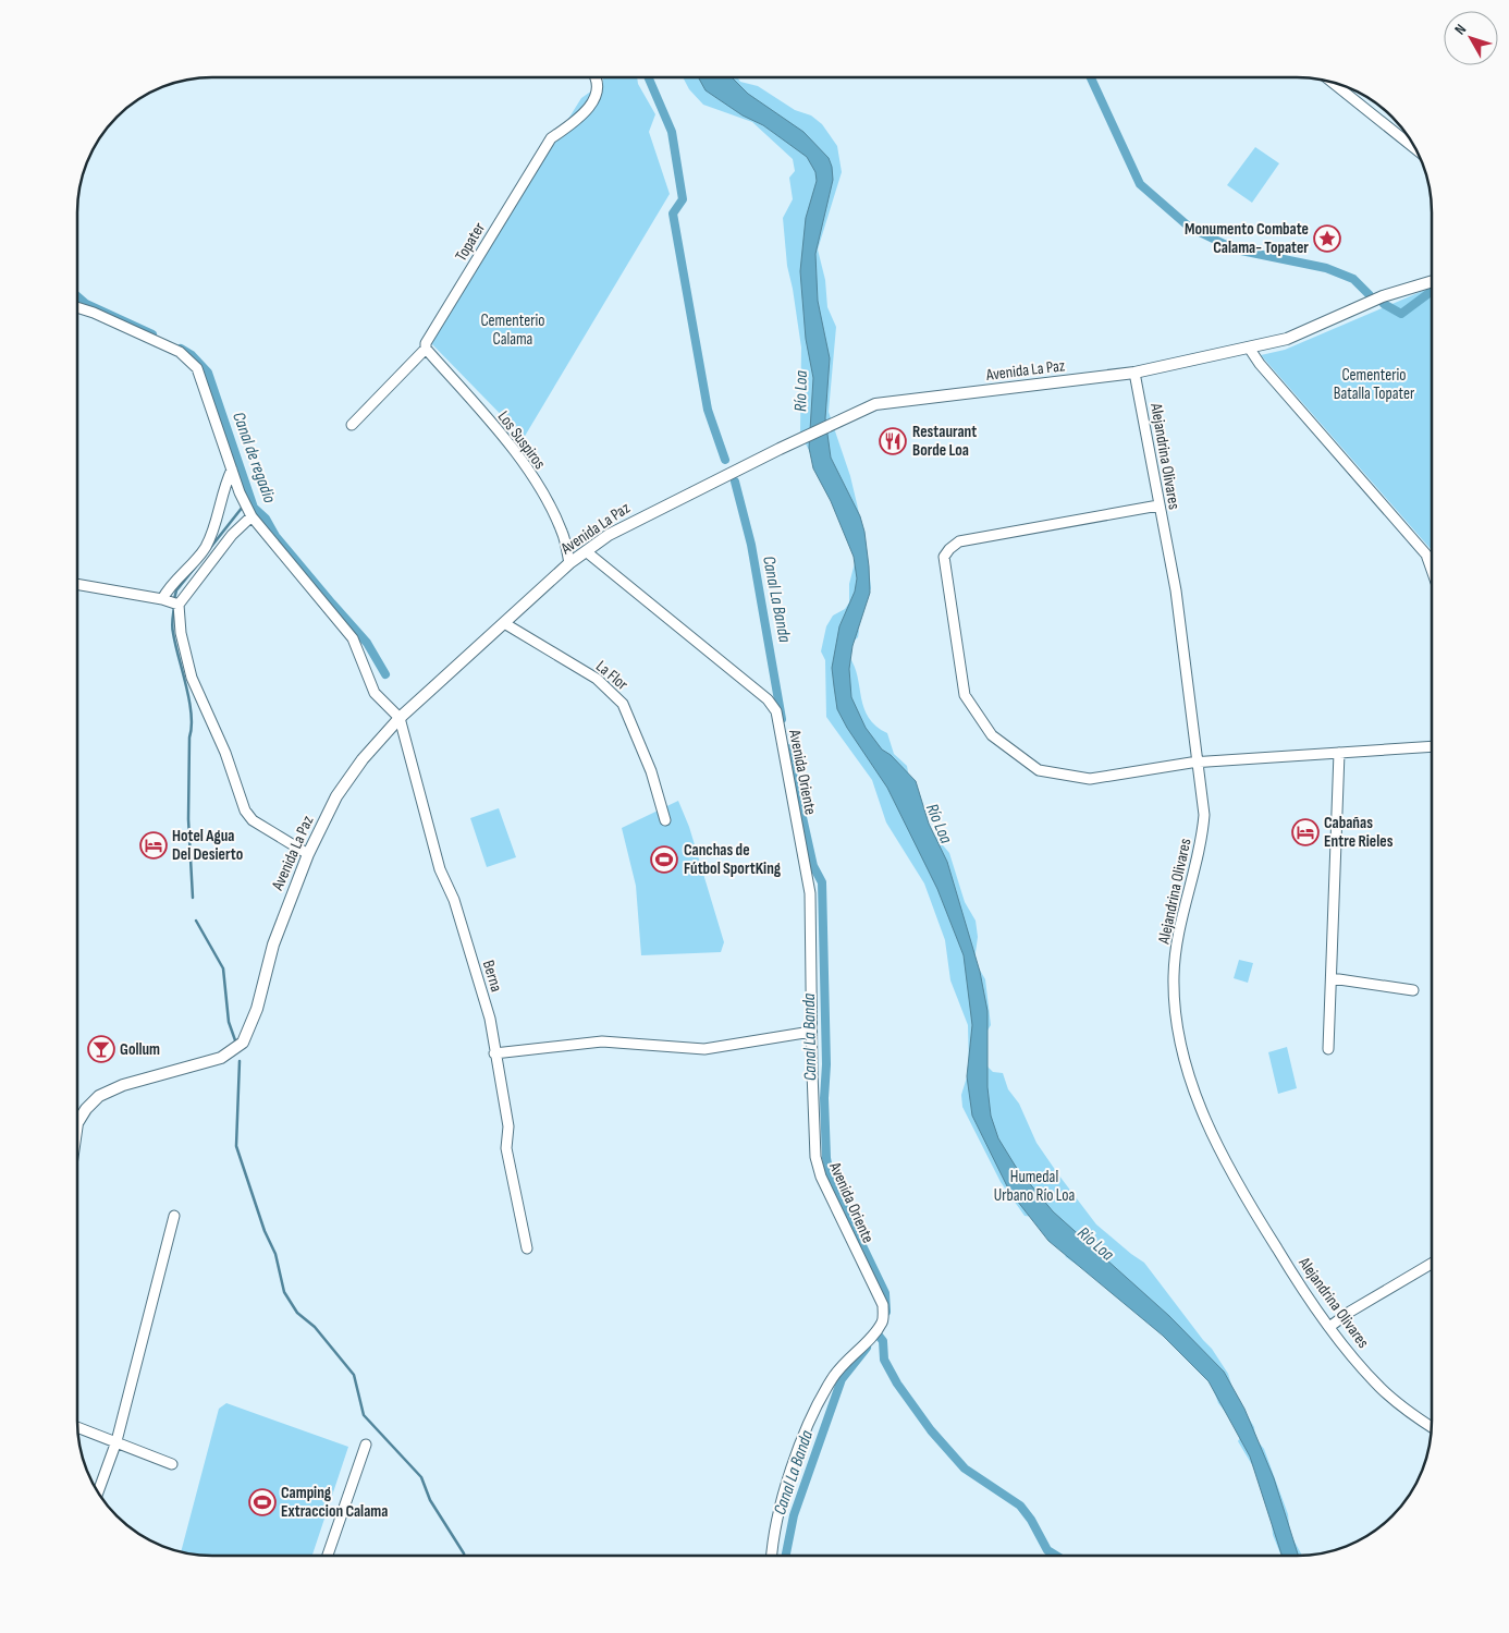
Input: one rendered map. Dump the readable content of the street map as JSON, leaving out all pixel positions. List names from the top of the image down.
{
  "streets": {
    "main road": ["Avenida La Paz"],
    "street": [
      "Topater",
      "Los Suspiros",
      "Alejandrina Olivares",
      "La Flor",
      "Avenida Oriente",
      "Berna"
    ]
  },
  "crossings": [
    ["Topater", "Los Suspiros"],
    ["Avenida La Paz", "Los Suspiros"],
    ["Avenida La Paz", "Alejandrina Olivares"],
    ["Avenida La Paz", "La Flor"],
    ["Avenida La Paz", "Avenida Oriente"],
    ["Avenida La Paz", "Berna"]
  ],
  "water": ["Río Loa", "Canal de regadio", "Canal La Banda"],
  "parks": ["Cementerio Calama", "Cementerio Batalla Topater", "Humedal Urbano Río Loa"],
  "places": {
    "place": ["Monumento Combate Calama- Topater"],
    "restaurant": ["Restaurant Borde Loa"],
    "hotel": ["Cabañas Entre Rieles", "Hotel Agua Del Desierto"],
    "sports": ["Canchas de Fútbol SportKing", "Camping Extraccion Calama"],
    "bar": ["Gollum"]
  },
  "north": "top left"
}
